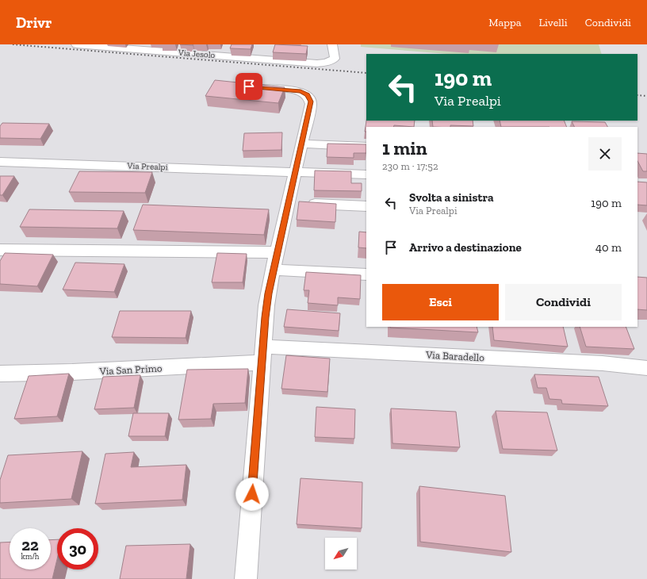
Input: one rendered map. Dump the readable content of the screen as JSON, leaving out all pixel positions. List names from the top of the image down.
{
  "streets": {
    "street": [
      "Via Jesolo",
      "Via Prealpi",
      "Via Baradello",
      "Via San Primo"
    ]
  },
  "crossings": [
    ["Via Baradello", "Via San Primo"]
  ],
  "north": "bottom left",
  "page": {
    "header": "Drivr",
    "nav": ["Mappa", "Livelli", "Condividi"],
    "turn": ["190 m", "Via Prealpi"],
    "heading": ["1 min", "230 m · 17:52"],
    "list": [
      {
        "name": "Svolta a sinistra",
        "note": "Via Prealpi",
        "value": "190 m"
      },
      {
        "name": "Arrivo a destinazione",
        "value": "40 m"
      }
    ],
    "buttons": ["Esci", "Condividi"],
    "speed": "22 km/h",
    "limit": "30"
  }
}
